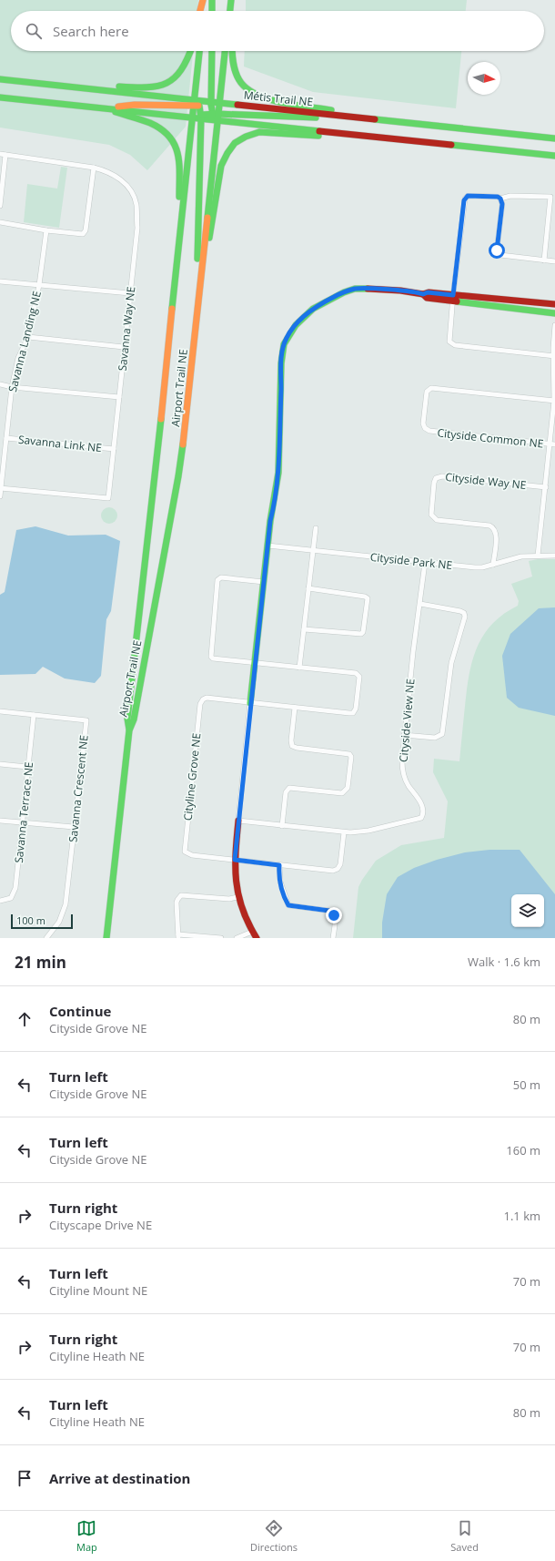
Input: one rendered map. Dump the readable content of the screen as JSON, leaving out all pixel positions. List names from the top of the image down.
{
  "streets": {
    "main road": ["Métis Trail NE", "Airport Trail NE"],
    "street": [
      "Savanna Way NE",
      "Savanna Landing NE",
      "Cityside Common NE",
      "Savanna Link NE",
      "Cityside Way NE",
      "Cityside Park NE",
      "Cityside View NE",
      "Cityline Grove NE",
      "Savanna Crescent NE",
      "Savanna Terrace NE"
    ]
  },
  "crossings": [
    ["Métis Trail NE", "Airport Trail NE"],
    ["Savanna Way NE", "Savanna Landing NE"],
    ["Savanna Way NE", "Savanna Link NE"],
    ["Savanna Landing NE", "Savanna Link NE"],
    ["Cityside Way NE", "Cityside Park NE"],
    ["Cityside Park NE", "Cityside View NE"],
    ["Cityside View NE", "Cityline Grove NE"],
    ["Savanna Crescent NE", "Savanna Terrace NE"]
  ],
  "scale_bar": "100 m",
  "north": "right",
  "page": {
    "search": "Search here",
    "scale": "100 m",
    "heading": ["21 min", "Walk · 1.6 km"],
    "list": [
      ["Continue", "Cityside Grove NE", "80 m"],
      ["Turn left", "Cityside Grove NE", "50 m"],
      ["Turn left", "Cityside Grove NE", "160 m"],
      ["Turn right", "Cityscape Drive NE", "1.1 km"],
      ["Turn left", "Cityline Mount NE", "70 m"],
      ["Turn right", "Cityline Heath NE", "70 m"],
      ["Turn left", "Cityline Heath NE", "80 m"],
      "Arrive at destination"
    ],
    "nav": ["Map", "Directions", "Saved"]
  }
}
